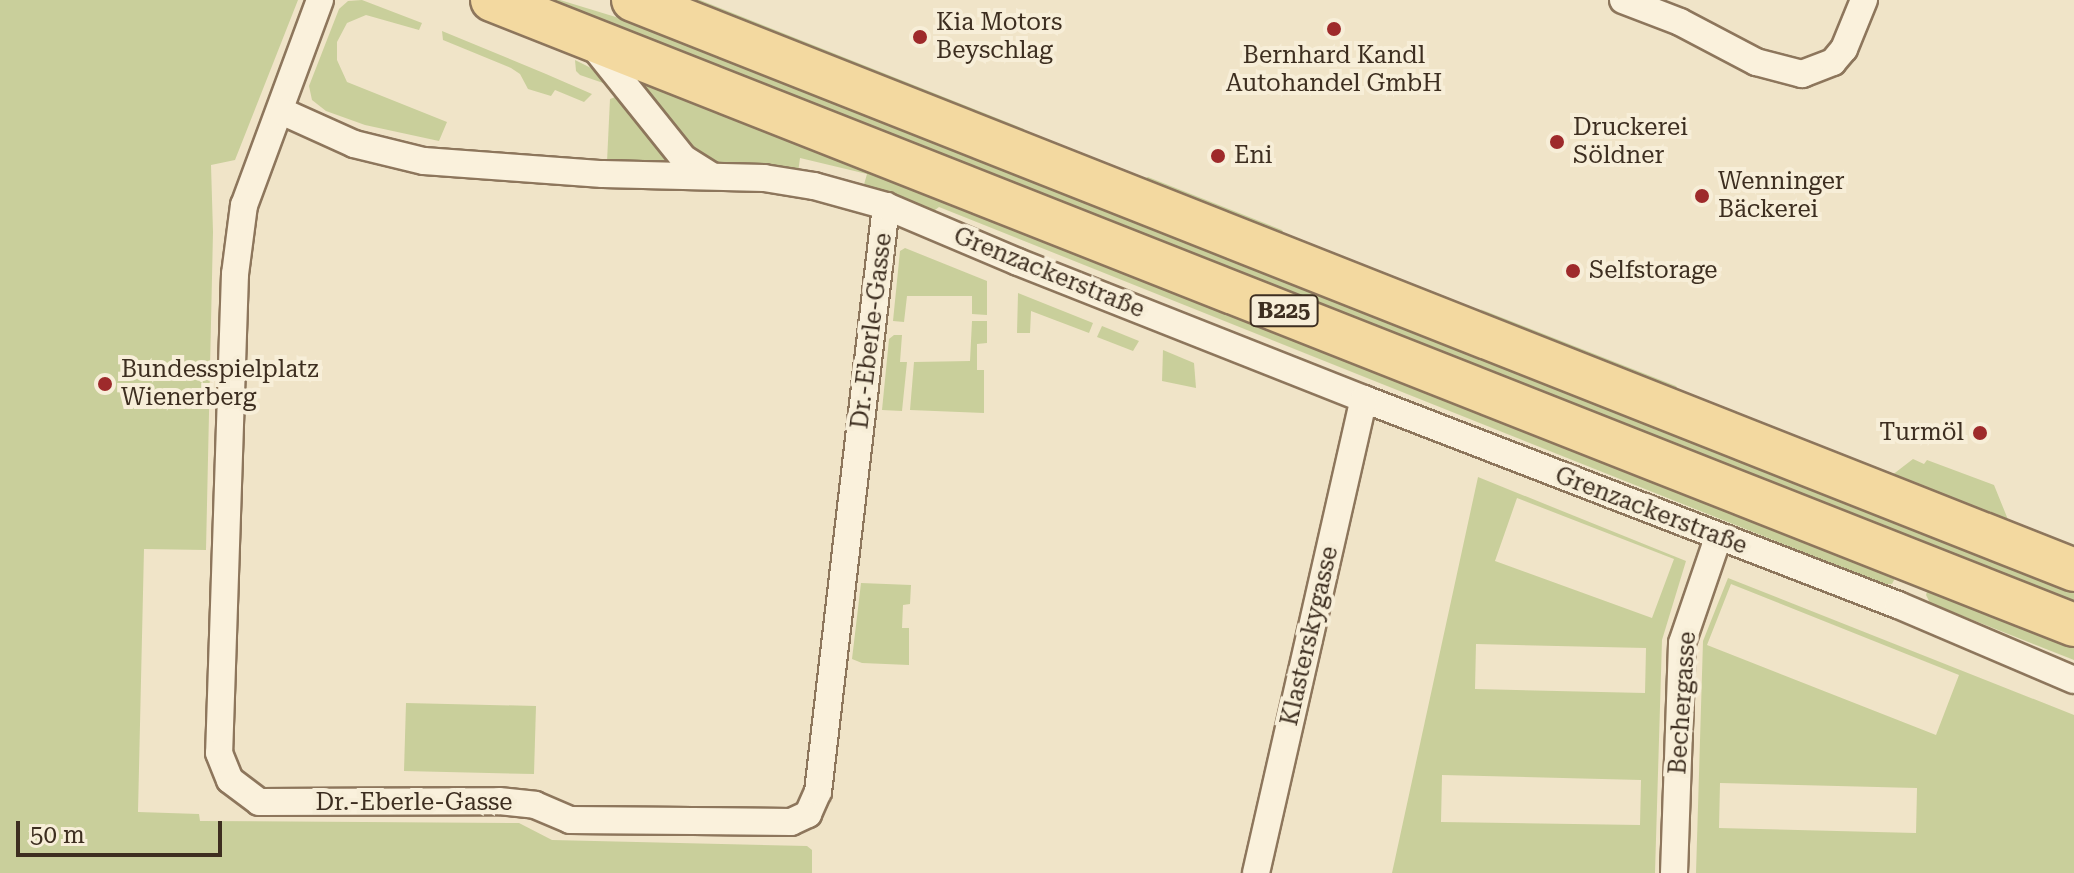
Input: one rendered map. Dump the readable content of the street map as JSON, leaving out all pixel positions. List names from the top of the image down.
{
  "streets": {
    "main road": ["Grenzackerstraße", "B225"],
    "street": ["Dr.-Eberle-Gasse", "Klasterskygasse", "Bechergasse"]
  },
  "crossings": [
    ["Grenzackerstraße", "Dr.-Eberle-Gasse"],
    ["Grenzackerstraße", "Klasterskygasse"],
    ["Grenzackerstraße", "Bechergasse"]
  ],
  "places": [
    "Bernhard Kandl Autohandel GmbH",
    "Kia Motors Beyschlag",
    "Druckerei Söldner",
    "Eni",
    "Wenninger Bäckerei",
    "Selfstorage",
    "Bundesspielplatz Wienerberg",
    "Turmöl"
  ],
  "scale_bar": "50 m"
}
